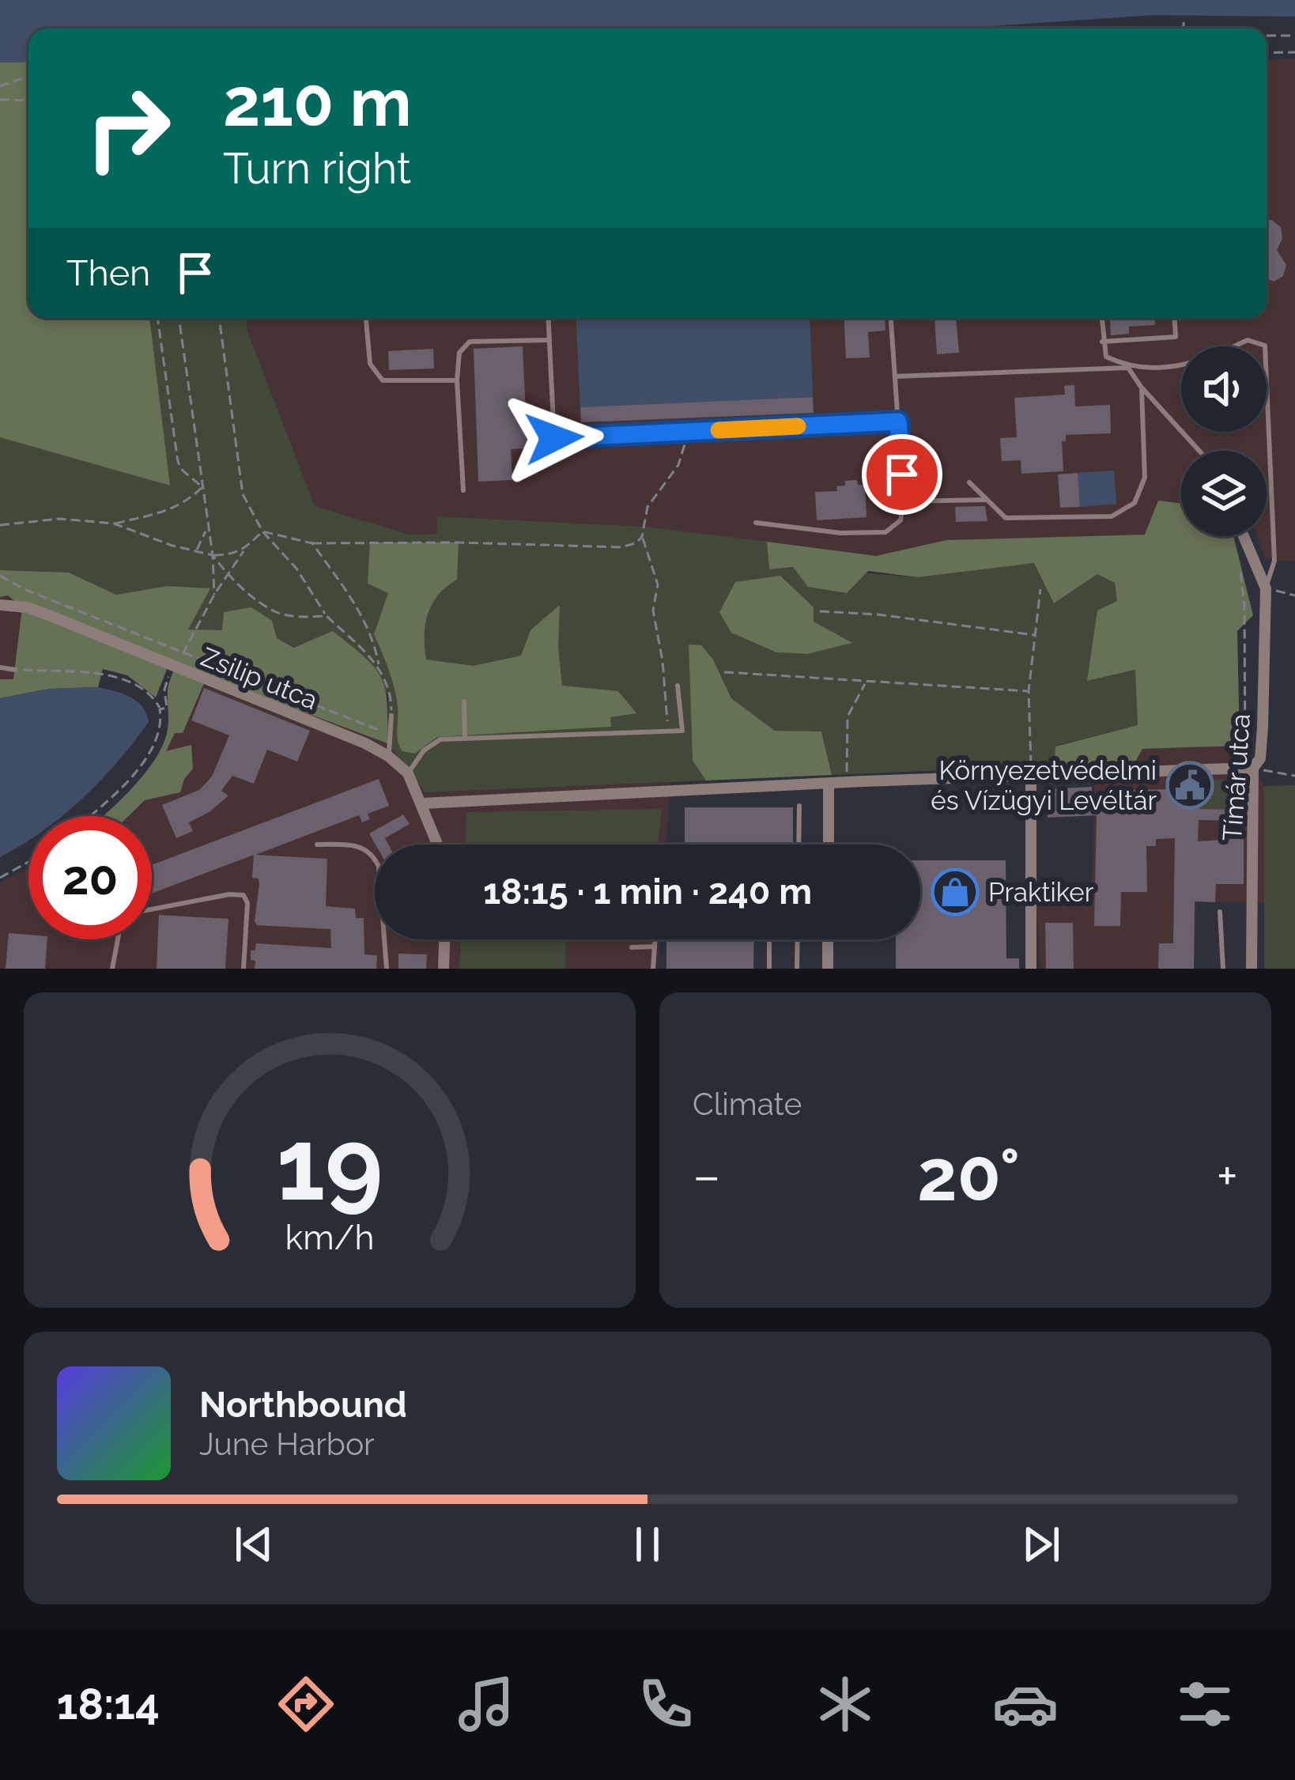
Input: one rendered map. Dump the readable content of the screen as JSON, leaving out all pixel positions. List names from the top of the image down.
{
  "streets": {
    "street": ["Zsilip utca", "Tímár utca"]
  },
  "places": {
    "public building": ["Környezetvédelmi és Vízügyi Levéltár"],
    "shop": ["Praktiker"]
  },
  "page": {
    "turn": ["210 m", "Turn right"],
    "then": "Then",
    "limit": "20",
    "trip": "18:15 · 1 min · 240 m",
    "tile": "Climate",
    "heat": ["−", "20°", "+"],
    "song": ["Northbound", "June Harbor"],
    "tabs": "18:14",
    "gauge": ["19", "km/h"]
  }
}
